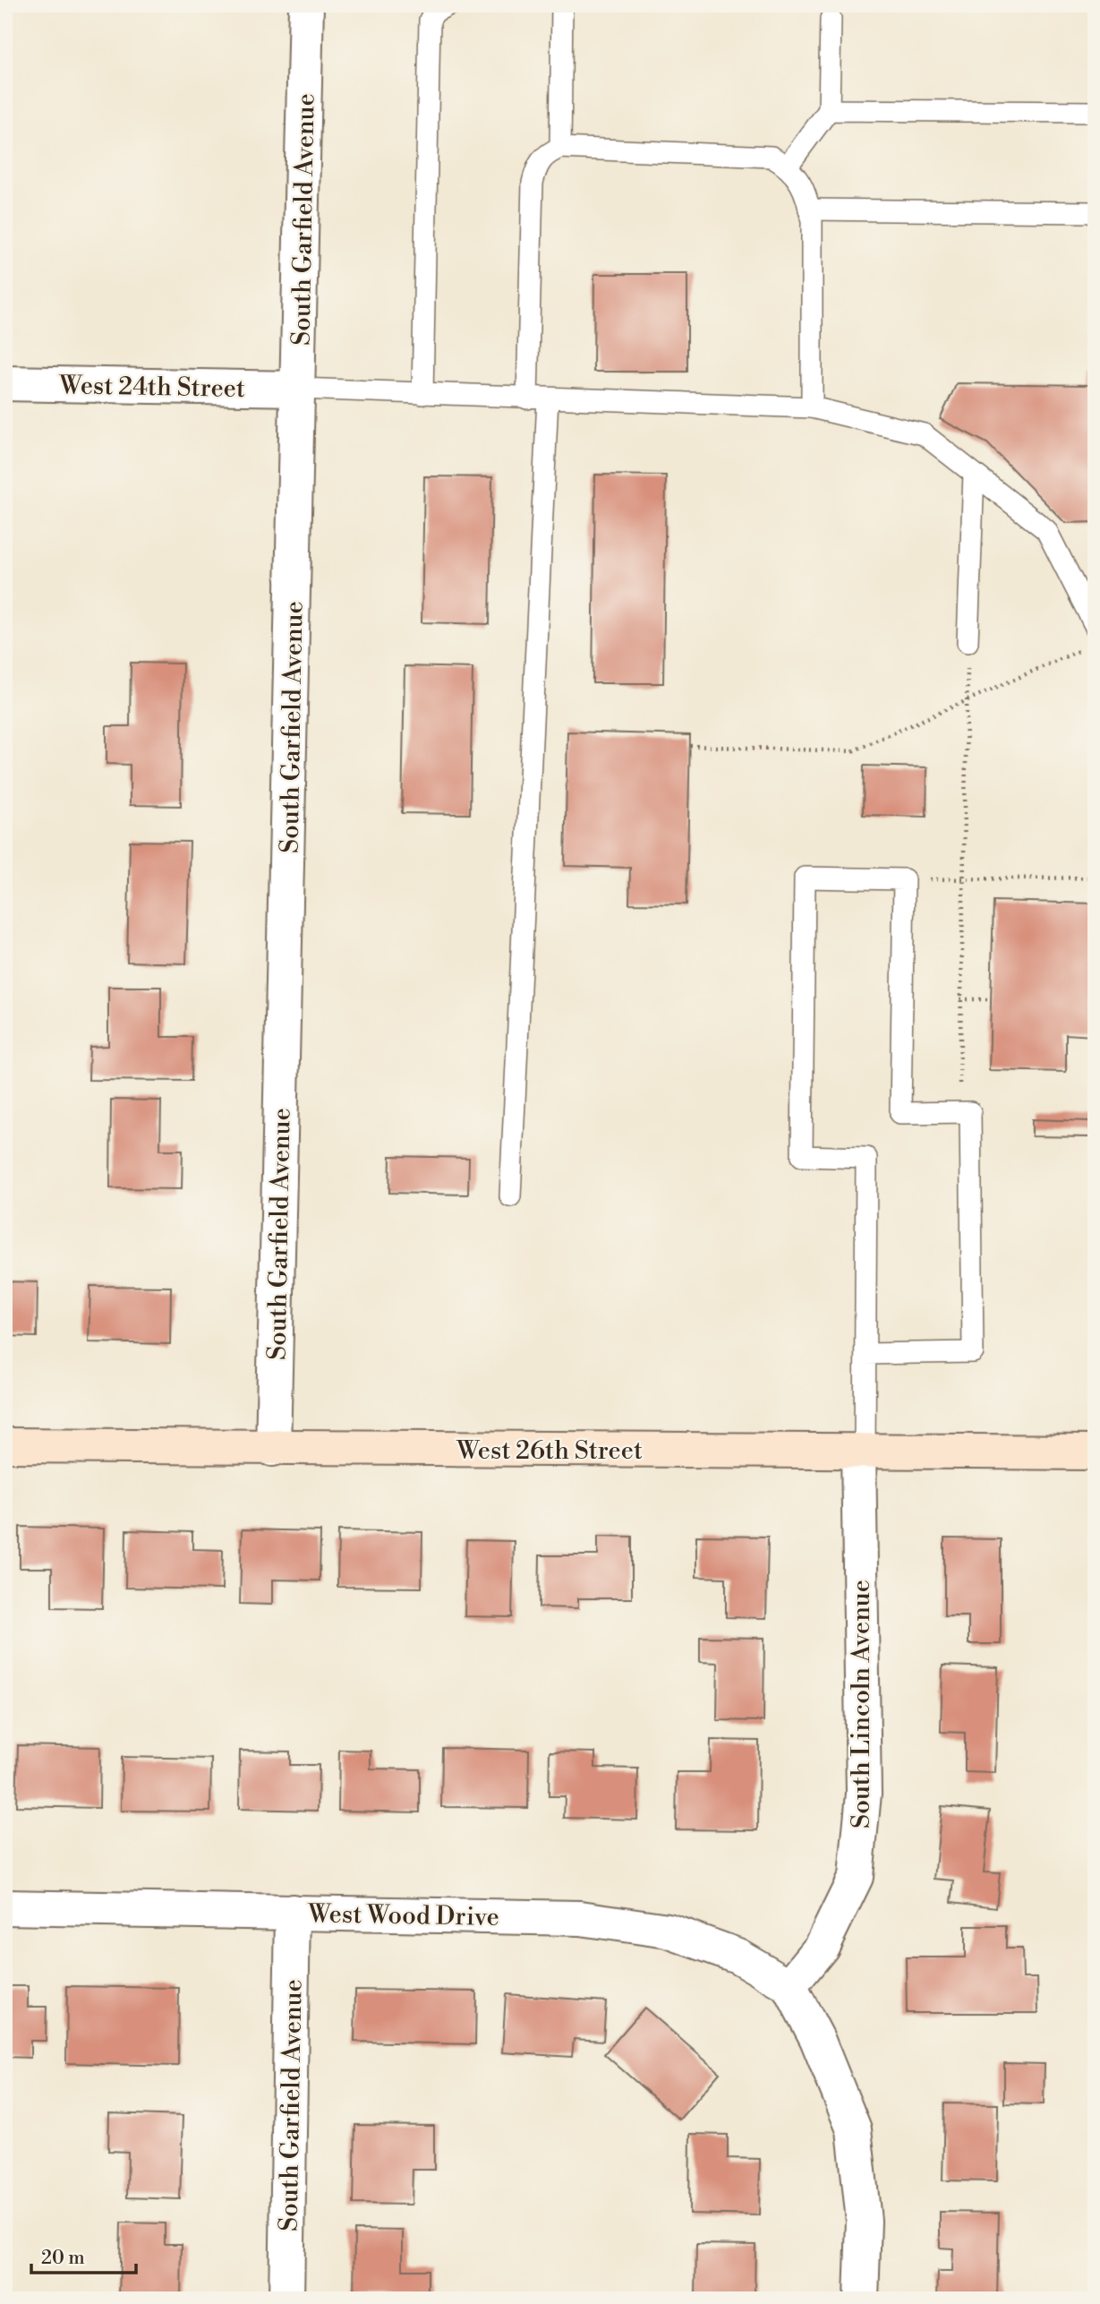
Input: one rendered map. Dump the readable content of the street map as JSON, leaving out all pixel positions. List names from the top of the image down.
{
  "streets": {
    "main road": ["West 26th Street"],
    "street": [
      "South Garfield Avenue",
      "West 24th Street",
      "South Lincoln Avenue",
      "West Wood Drive"
    ]
  },
  "crossings": [
    ["South Garfield Avenue", "West 24th Street"],
    ["South Garfield Avenue", "West 26th Street"],
    ["South Garfield Avenue", "West Wood Drive"],
    ["West 26th Street", "South Lincoln Avenue"],
    ["South Lincoln Avenue", "West Wood Drive"]
  ],
  "scale_bar": "20 m"
}
